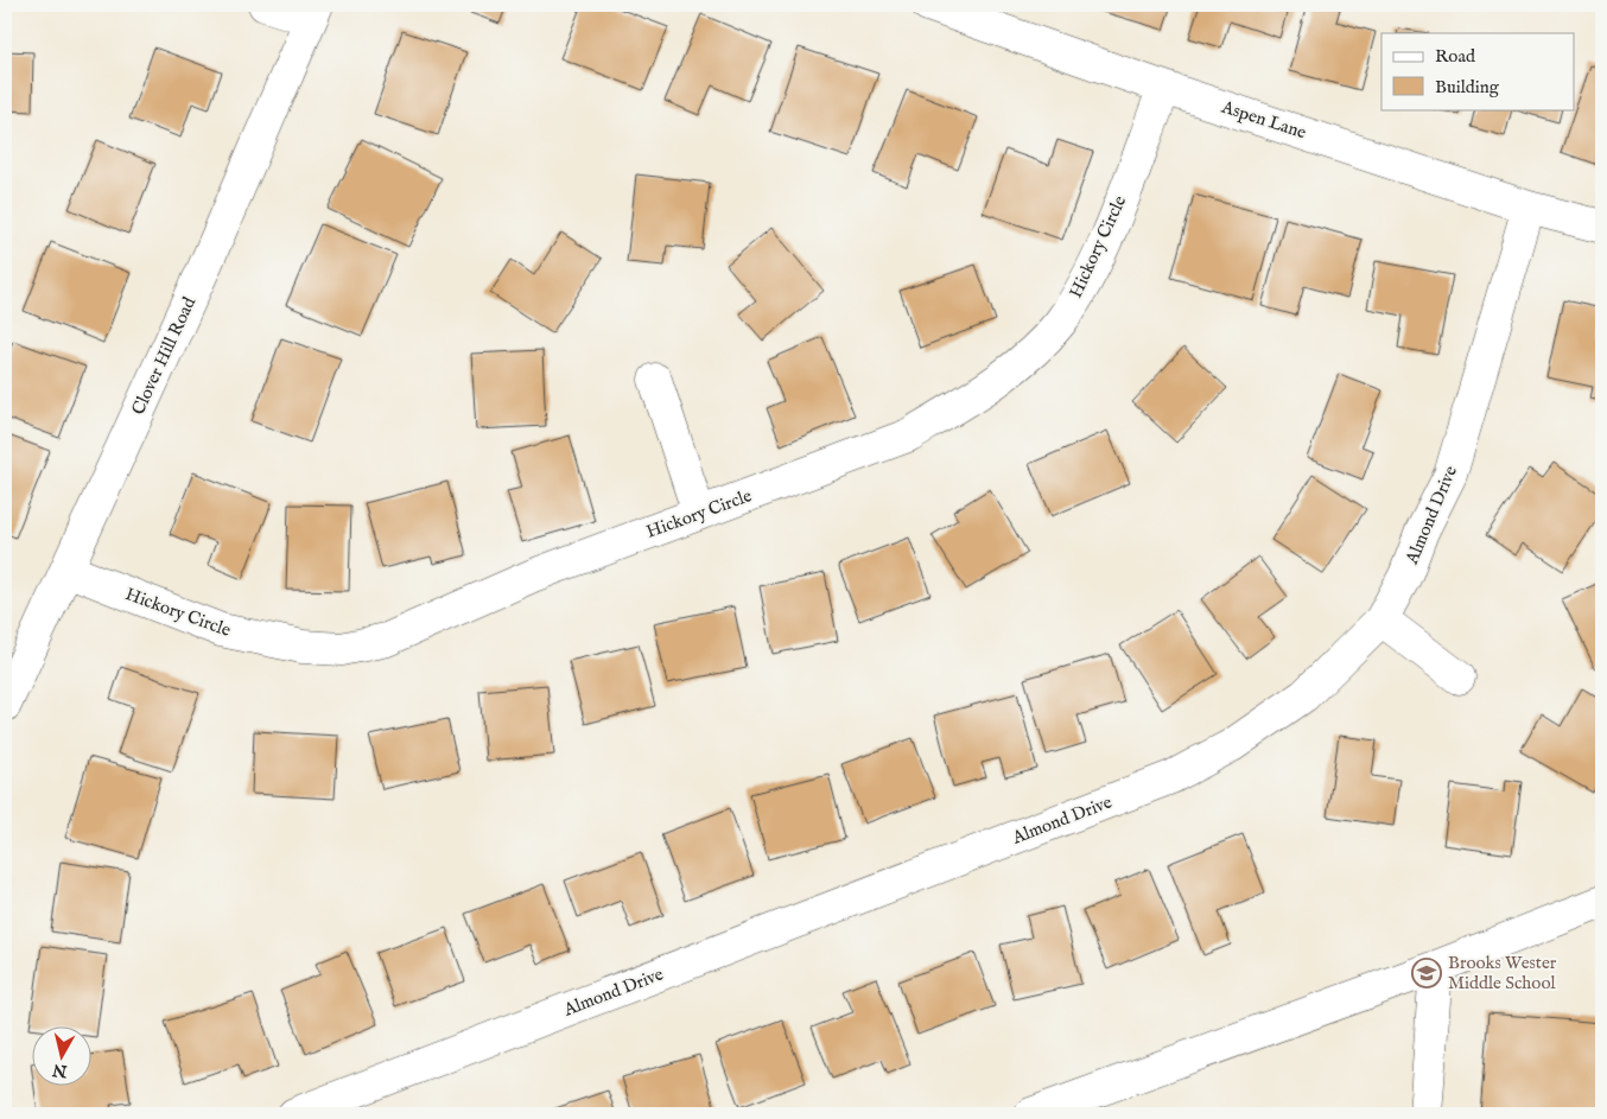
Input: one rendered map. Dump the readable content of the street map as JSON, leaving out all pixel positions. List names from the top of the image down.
{
  "streets": {
    "street": [
      "Aspen Lane",
      "Hickory Circle",
      "Clover Hill Road",
      "Almond Drive"
    ]
  },
  "crossings": [
    ["Aspen Lane", "Hickory Circle"],
    ["Aspen Lane", "Almond Drive"],
    ["Hickory Circle", "Clover Hill Road"]
  ],
  "places": {
    "school or university": ["Brooks Wester Middle School"]
  },
  "legend": ["Road", "Building"],
  "north": "bottom"
}
